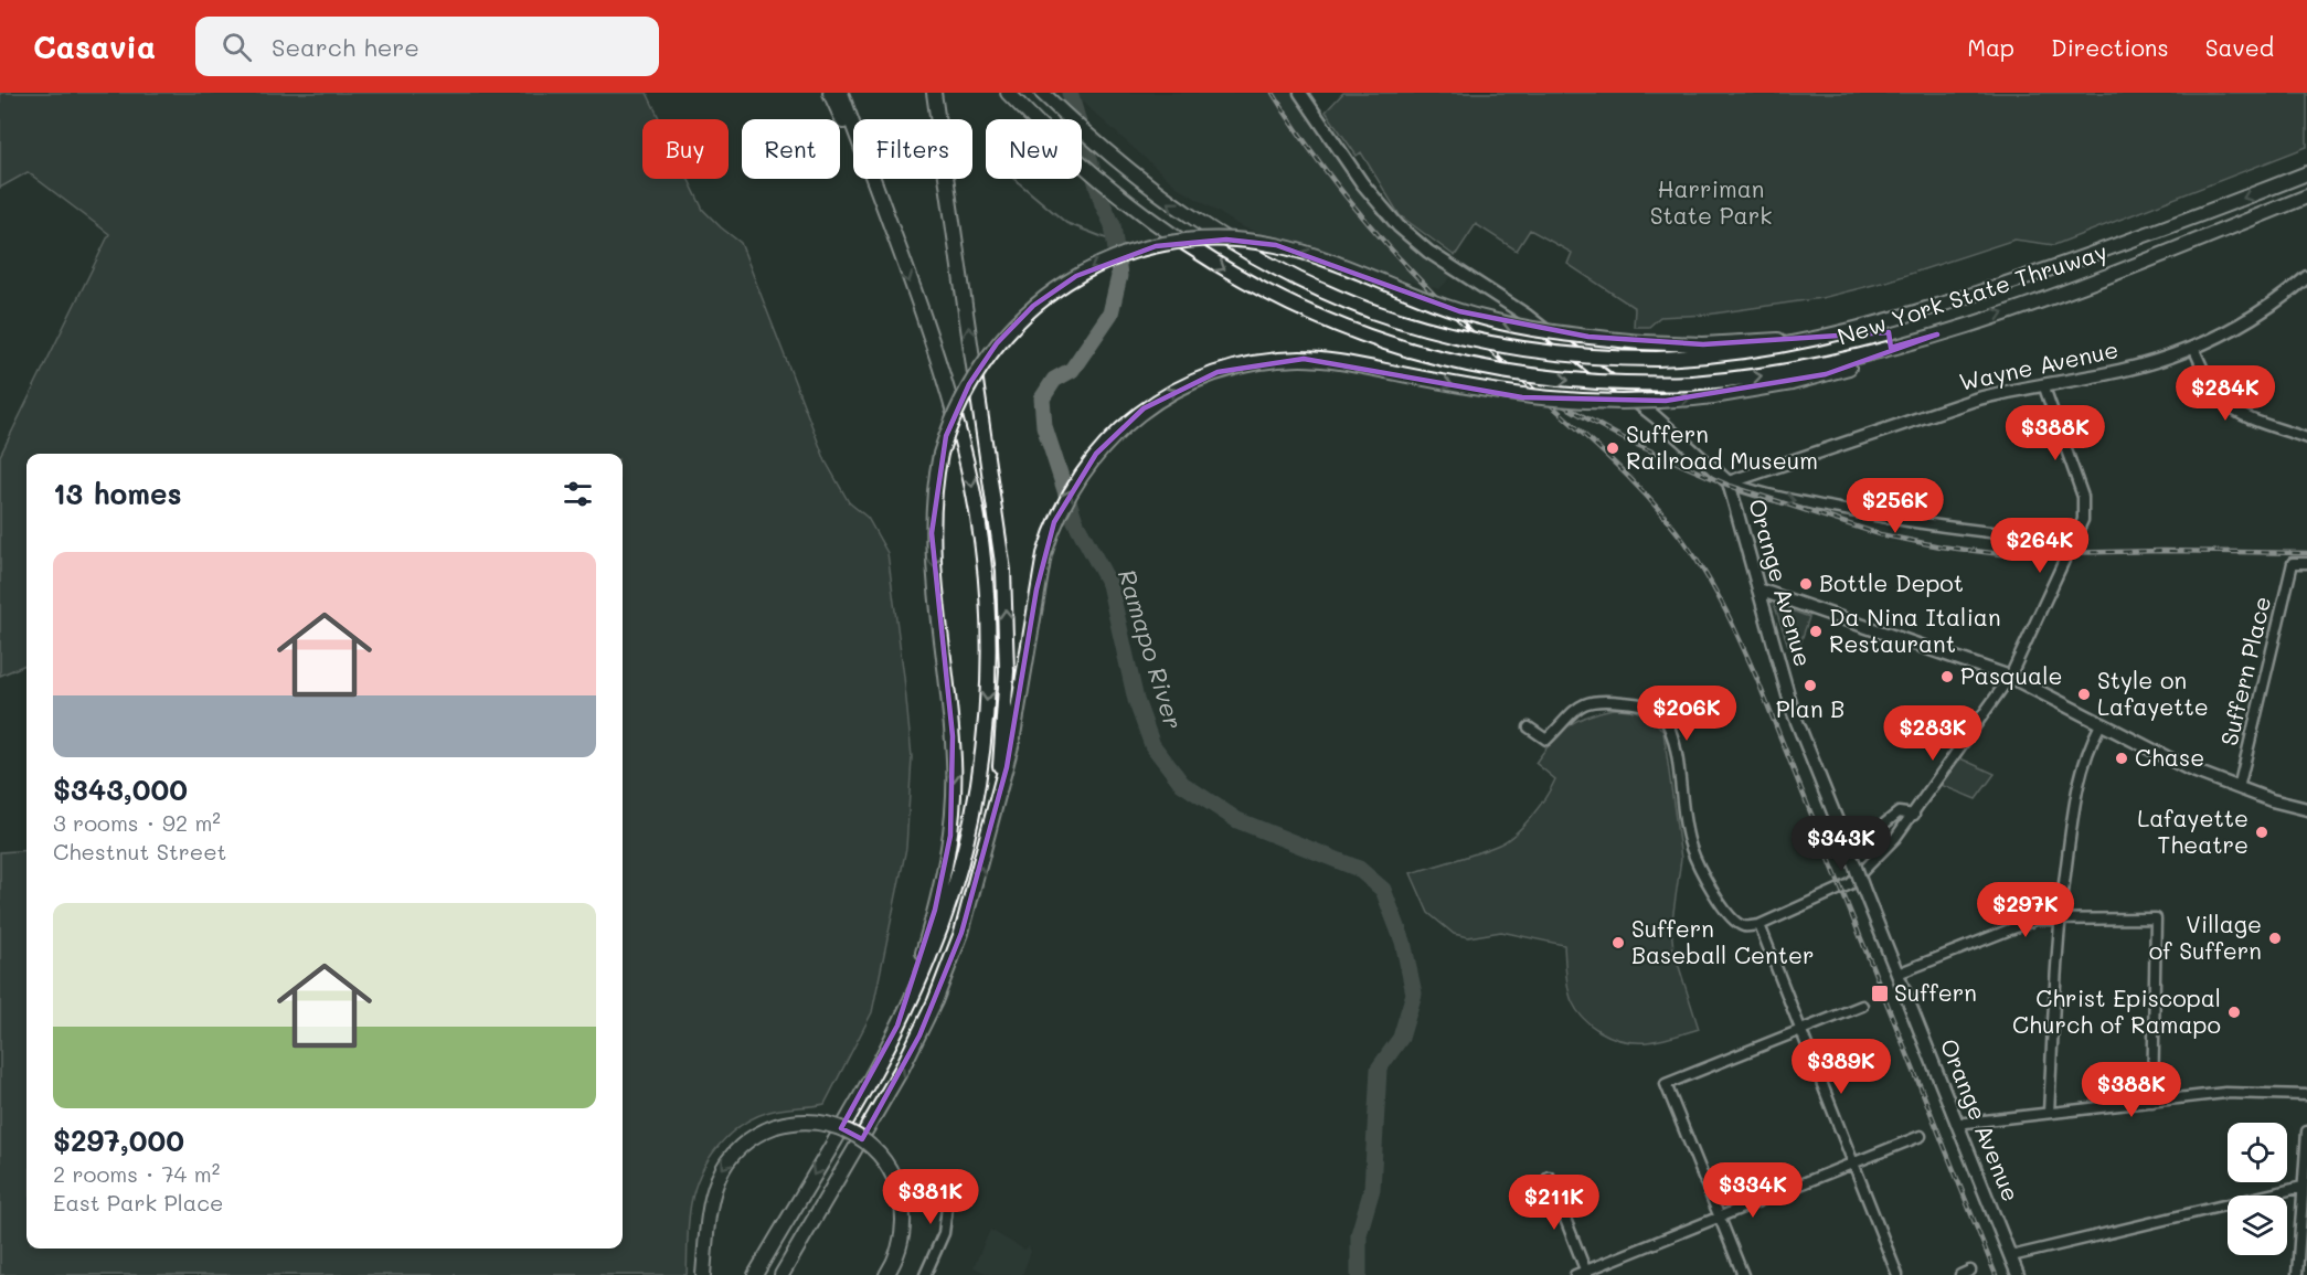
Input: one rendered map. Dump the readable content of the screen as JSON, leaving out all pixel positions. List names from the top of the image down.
{
  "streets": {
    "highway": ["New York State Thruway"],
    "main road": ["Wayne Avenue", "Orange Avenue"],
    "street": ["Suffern Place"]
  },
  "crossings": [
    ["Wayne Avenue", "Orange Avenue"]
  ],
  "water": ["Ramapo River"],
  "parks": ["Harriman State Park"],
  "places": {
    "other": [
      "Suffern Railroad Museum",
      "Bottle Depot",
      "Da Nina Italian Restaurant",
      "Pasquale",
      "Plan B",
      "Style on Lafayette",
      "Chase",
      "Lafayette Theatre",
      "Village of Suffern",
      "Suffern Baseball Center",
      "Christ Episcopal Church of Ramapo"
    ],
    "transit": ["Suffern"]
  },
  "page": {
    "header": "Casavia",
    "search": "Search here",
    "nav": ["Map", "Directions", "Saved"],
    "chip": [
      "Buy",
      "Rent",
      "Filters",
      "New"
    ],
    "price": [
      "$284K",
      "$388K",
      "$256K",
      "$264K",
      "$206K",
      "$283K",
      "$343K",
      "$297K",
      "$389K",
      "$388K",
      "$334K",
      "$381K",
      "$211K"
    ],
    "heading": "13 homes",
    "list": [
      {
        "name": "$343,000",
        "note": "3 rooms · 92 m² · Chestnut Street"
      },
      {
        "name": "$297,000",
        "note": "2 rooms · 74 m² · East Park Place"
      }
    ]
  }
}
